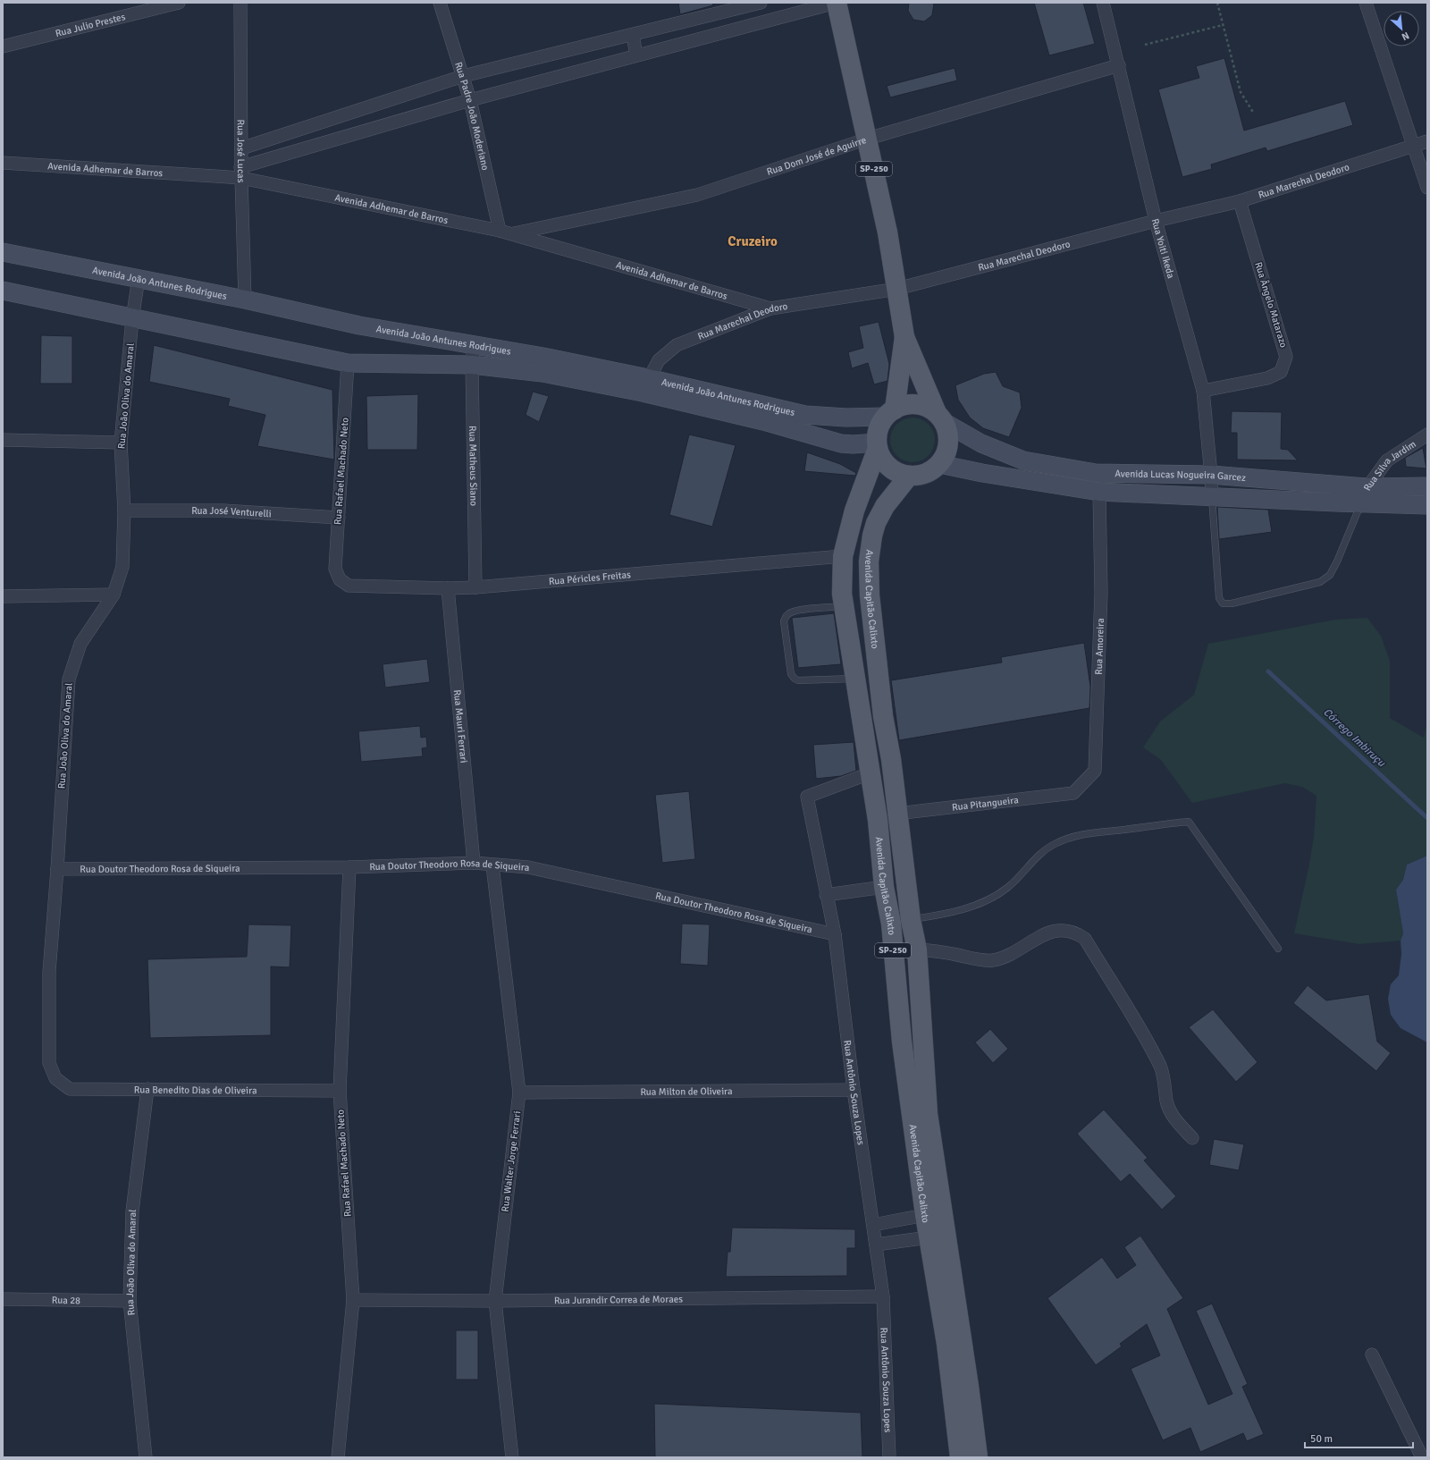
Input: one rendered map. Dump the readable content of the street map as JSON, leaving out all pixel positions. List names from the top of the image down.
{
  "streets": {
    "main road": ["SP-250", "Avenida Capitão Calixto"],
    "street": [
      "Rua Julio Prestes",
      "Rua Padre João Moderiano",
      "Rua José Lucas",
      "Rua Dom José de Aguirre",
      "Avenida Adhemar de Barros",
      "Rua Marechal Deodoro",
      "Rua Yoiti Ikeda",
      "Avenida João Antunes Rodrigues",
      "Rua Ângelo Matarazo",
      "Rua João Oliva do Amaral",
      "Rua Matheus Siano",
      "Rua Silva Jardim",
      "Rua Rafael Machado Neto",
      "Avenida Lucas Nogueira Garcez",
      "Rua José Venturelli",
      "Rua Péricles Freitas",
      "Rua Amoreira",
      "Rua Mauri Ferrari",
      "Rua Pitangueira",
      "Rua Doutor Theodoro Rosa de Siqueira",
      "Rua Benedito Dias de Oliveira",
      "Rua Milton de Oliveira",
      "Rua Antônio Souza Lopes",
      "Rua Walter Jorge Ferrari",
      "Rua Jurandir Correa de Moraes",
      "Rua 28"
    ]
  },
  "crossings": [
    ["Rua Padre João Moderiano", "Avenida Adhemar de Barros"],
    ["Rua José Lucas", "Avenida Adhemar de Barros"],
    ["Rua José Lucas", "Avenida João Antunes Rodrigues"],
    ["Rua Dom José de Aguirre", "SP-250"],
    ["Rua Dom José de Aguirre", "Avenida Adhemar de Barros"],
    ["Rua Dom José de Aguirre", "Rua Yoiti Ikeda"],
    ["SP-250", "Avenida Adhemar de Barros"],
    ["SP-250", "Rua Marechal Deodoro"],
    ["SP-250", "Avenida João Antunes Rodrigues"],
    ["SP-250", "Avenida Lucas Nogueira Garcez"],
    ["SP-250", "Avenida Capitão Calixto"],
    ["Avenida Adhemar de Barros", "Rua Marechal Deodoro"],
    ["Rua Marechal Deodoro", "Rua Yoiti Ikeda"],
    ["Rua Marechal Deodoro", "Avenida João Antunes Rodrigues"],
    ["Rua Marechal Deodoro", "Rua Ângelo Matarazo"],
    ["Rua Yoiti Ikeda", "Rua Ângelo Matarazo"],
    ["Rua Yoiti Ikeda", "Avenida Lucas Nogueira Garcez"],
    ["Avenida João Antunes Rodrigues", "Rua João Oliva do Amaral"],
    ["Avenida João Antunes Rodrigues", "Rua Matheus Siano"],
    ["Avenida João Antunes Rodrigues", "Rua Rafael Machado Neto"],
    ["Avenida João Antunes Rodrigues", "Avenida Lucas Nogueira Garcez"],
    ["Avenida João Antunes Rodrigues", "Avenida Capitão Calixto"],
    ["Rua João Oliva do Amaral", "Rua José Venturelli"],
    ["Rua João Oliva do Amaral", "Rua Doutor Theodoro Rosa de Siqueira"],
    ["Rua João Oliva do Amaral", "Rua Benedito Dias de Oliveira"],
    ["Rua João Oliva do Amaral", "Rua 28"],
    ["Rua Matheus Siano", "Rua Péricles Freitas"],
    ["Rua Silva Jardim", "Avenida Lucas Nogueira Garcez"],
    ["Rua Rafael Machado Neto", "Rua José Venturelli"],
    ["Rua Rafael Machado Neto", "Rua Péricles Freitas"],
    ["Rua Rafael Machado Neto", "Rua Doutor Theodoro Rosa de Siqueira"],
    ["Rua Rafael Machado Neto", "Rua Benedito Dias de Oliveira"],
    ["Rua Rafael Machado Neto", "Rua Jurandir Correa de Moraes"],
    ["Avenida Lucas Nogueira Garcez", "Avenida Capitão Calixto"],
    ["Avenida Lucas Nogueira Garcez", "Rua Amoreira"],
    ["Rua Péricles Freitas", "Avenida Capitão Calixto"],
    ["Rua Péricles Freitas", "Rua Mauri Ferrari"],
    ["Avenida Capitão Calixto", "Rua Pitangueira"],
    ["Avenida Capitão Calixto", "Rua Antônio Souza Lopes"],
    ["Rua Amoreira", "Rua Pitangueira"],
    ["Rua Mauri Ferrari", "Rua Doutor Theodoro Rosa de Siqueira"],
    ["Rua Doutor Theodoro Rosa de Siqueira", "Rua Antônio Souza Lopes"],
    ["Rua Doutor Theodoro Rosa de Siqueira", "Rua Walter Jorge Ferrari"],
    ["Rua Milton de Oliveira", "Rua Antônio Souza Lopes"],
    ["Rua Milton de Oliveira", "Rua Walter Jorge Ferrari"],
    ["Rua Antônio Souza Lopes", "Rua Jurandir Correa de Moraes"],
    ["Rua Walter Jorge Ferrari", "Rua Jurandir Correa de Moraes"]
  ],
  "districts": ["Cruzeiro"],
  "water": ["Córrego Imbiruçu"],
  "scale_bar": "50 m",
  "north": "bottom right"
}
